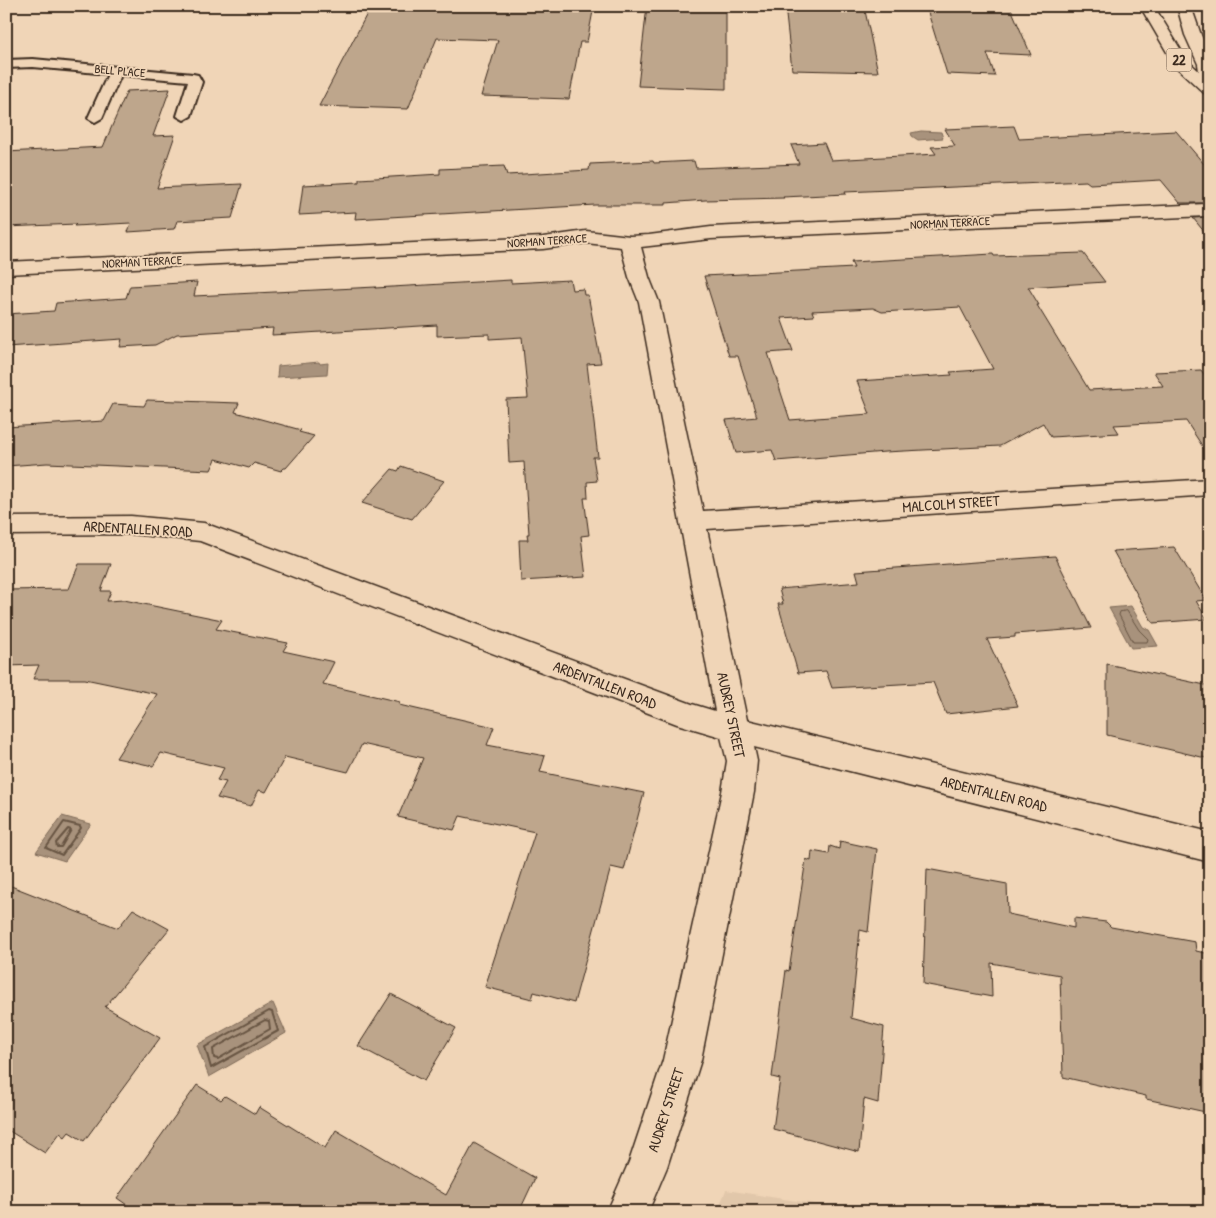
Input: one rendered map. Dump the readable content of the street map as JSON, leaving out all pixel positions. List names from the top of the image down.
{
  "streets": {
    "street": [
      "22",
      "NORMAN TERRACE",
      "MALCOLM STREET",
      "ARDENTALLEN ROAD",
      "AUDREY STREET"
    ],
    "lane": ["BELL PLACE"]
  },
  "crossings": [
    ["NORMAN TERRACE", "AUDREY STREET"],
    ["MALCOLM STREET", "AUDREY STREET"],
    ["ARDENTALLEN ROAD", "AUDREY STREET"]
  ]
}
